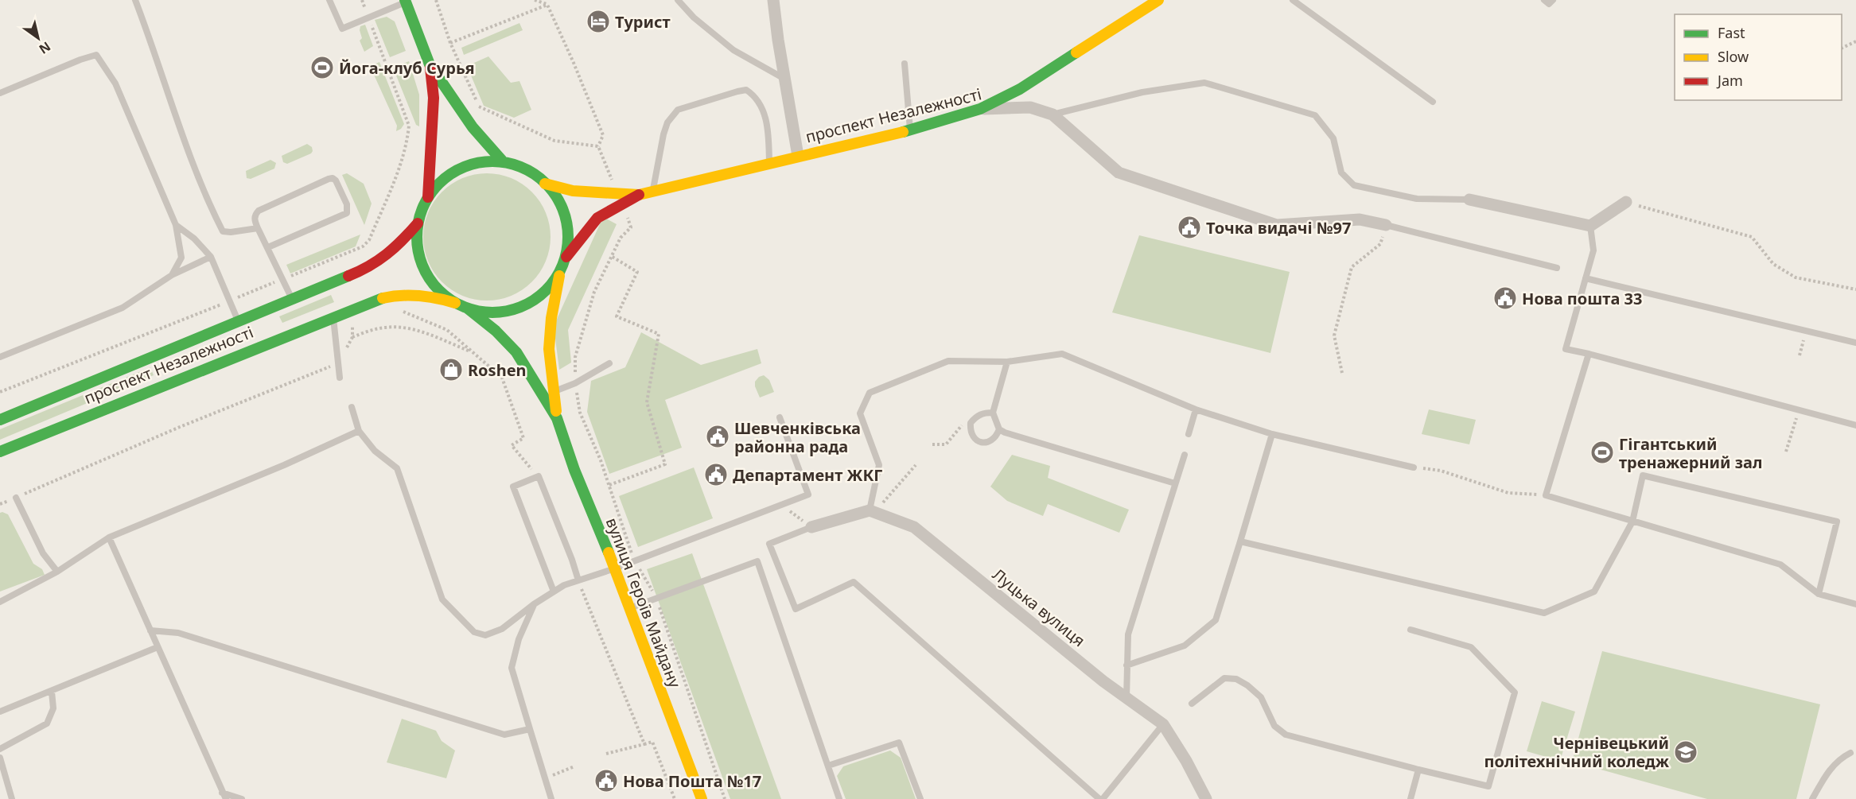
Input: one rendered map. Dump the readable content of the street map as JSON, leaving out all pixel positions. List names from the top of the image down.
{
  "streets": {
    "main road": ["проспект Незалежності", "вулиця Героїв Майдану"],
    "street": ["Луцька вулиця"]
  },
  "places": {
    "hotel": ["Турист"],
    "sports": ["Йога-клуб Сурья", "Гігантський тренажерний зал"],
    "public building": [
      "Точка видачі №97",
      "Нова пошта 33",
      "Шевченківська районна рада",
      "Департамент ЖКГ",
      "Нова Пошта №17"
    ],
    "shop": ["Roshen"],
    "school or university": ["Чернівецький політехнічний коледж"]
  },
  "legend": ["Fast", "Slow", "Jam"],
  "north": "bottom right"
}
